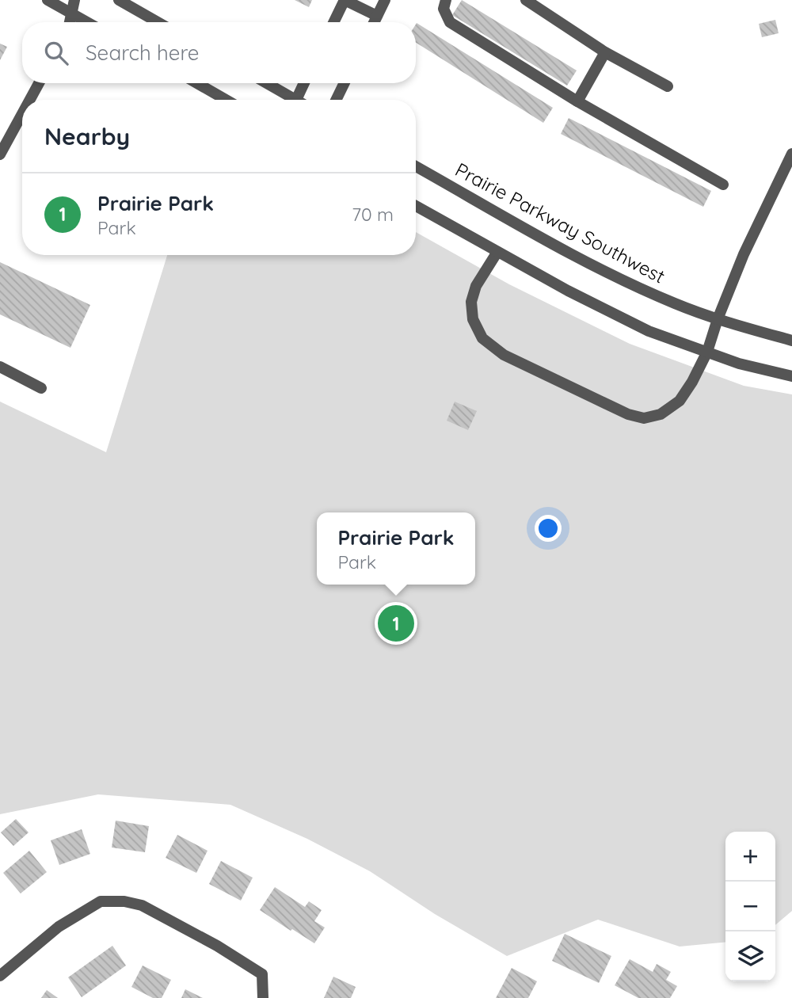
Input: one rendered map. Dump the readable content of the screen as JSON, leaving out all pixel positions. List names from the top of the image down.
{
  "streets": {
    "street": ["Prairie Parkway Southwest"]
  },
  "page": {
    "search": "Search here",
    "heading": "Nearby",
    "list": [
      {
        "mark": "1",
        "name": "Prairie Park",
        "note": "Park",
        "value": "70 m"
      }
    ],
    "popup": ["Prairie Park", "Park"],
    "pins": "1",
    "map_buttons": ["+", "−"]
  }
}
